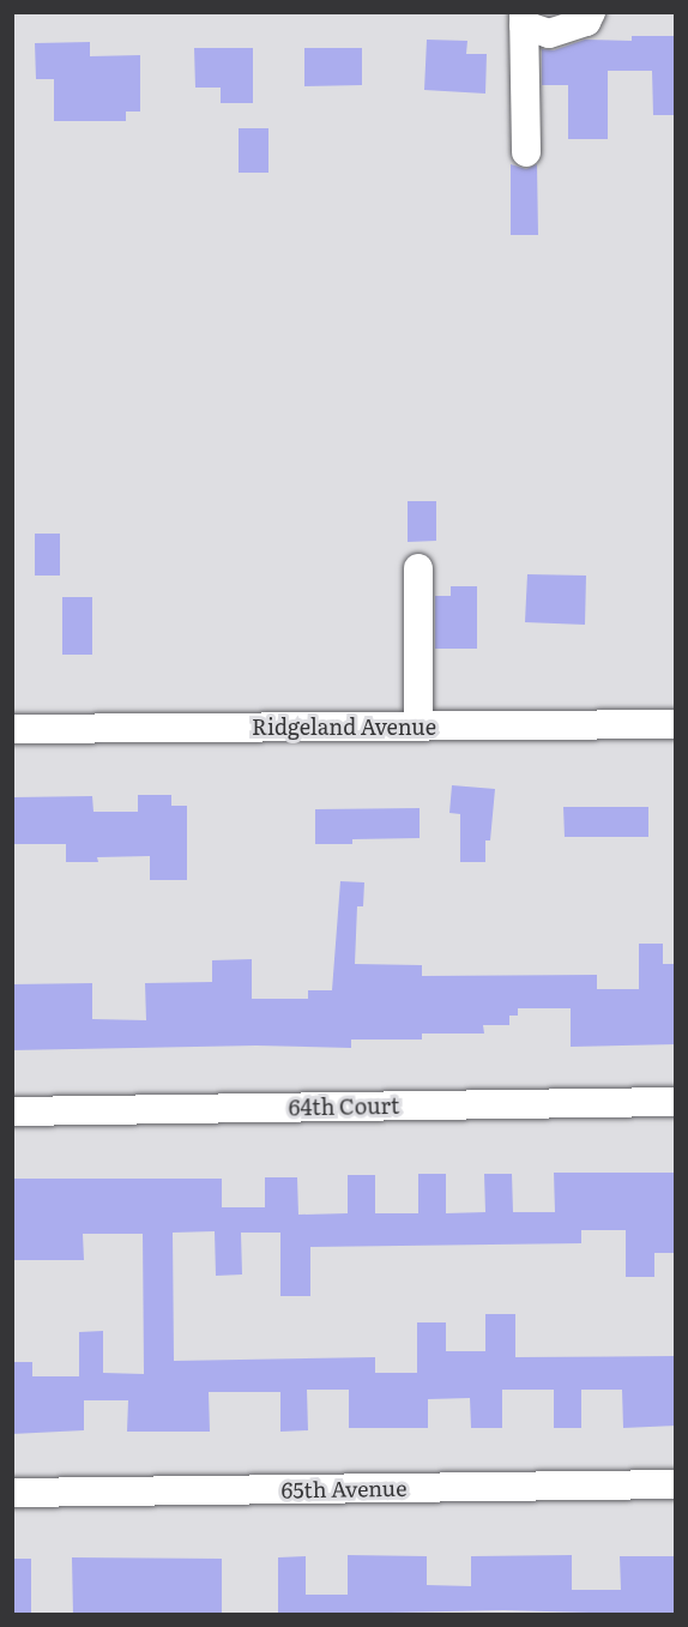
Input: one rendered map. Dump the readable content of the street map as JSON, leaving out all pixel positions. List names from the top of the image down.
{
  "streets": {
    "street": ["Ridgeland Avenue", "64th Court", "65th Avenue"]
  }
}
